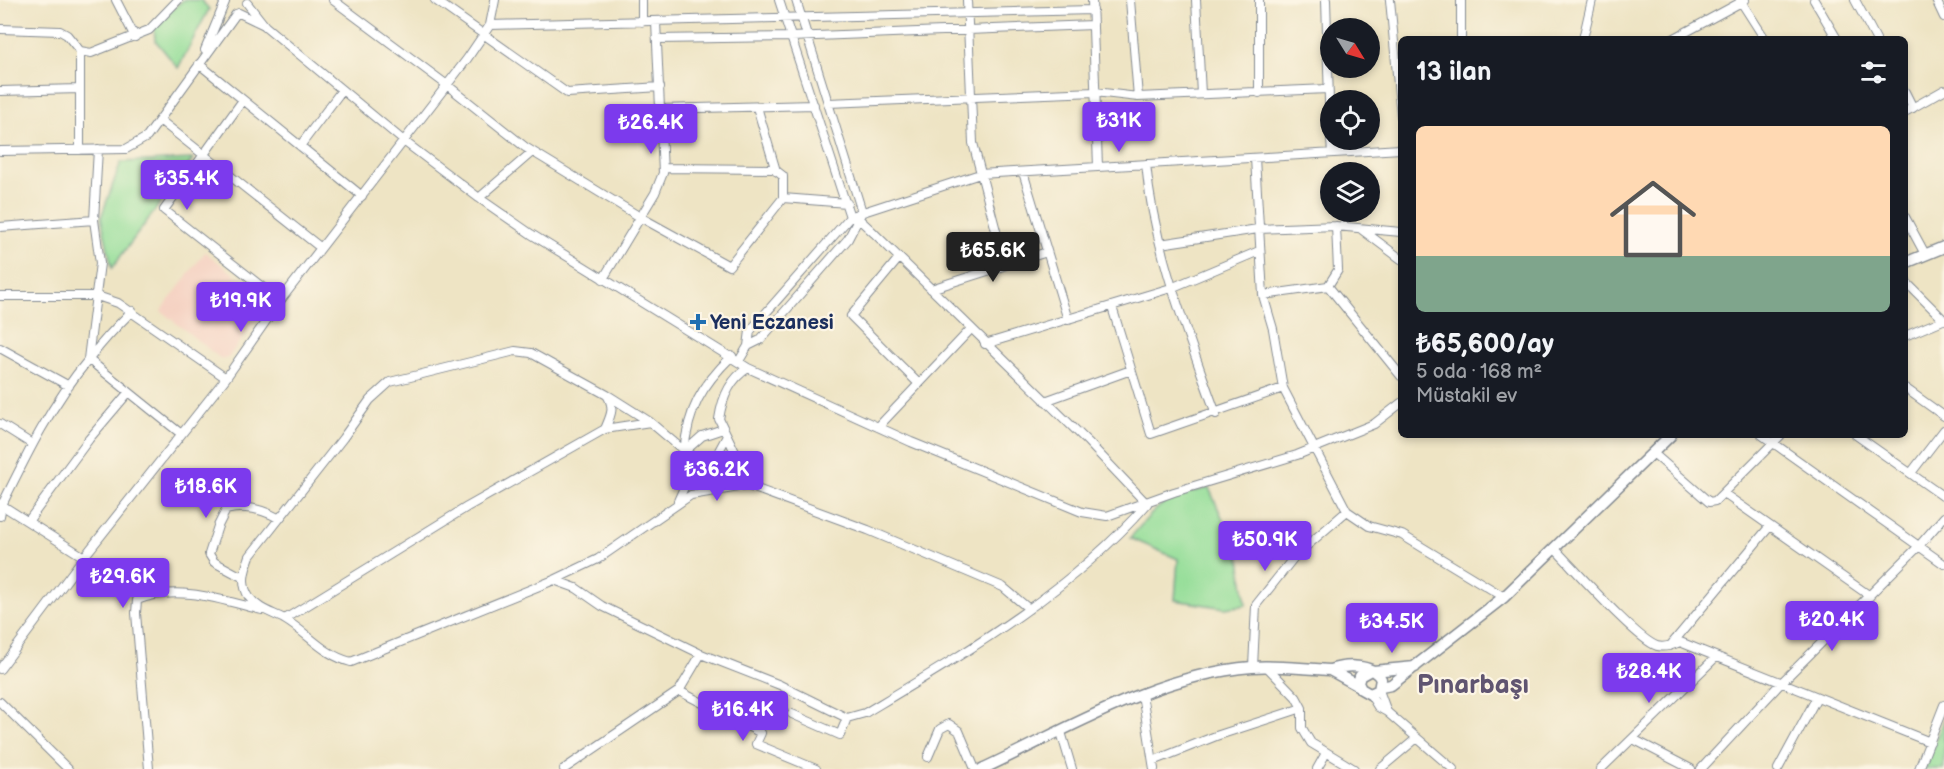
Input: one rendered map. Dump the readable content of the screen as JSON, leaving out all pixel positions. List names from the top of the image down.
{
  "districts": ["Pınarbaşı"],
  "places": {
    "health": ["Yeni Eczanesi"]
  },
  "north": "bottom right",
  "page": {
    "heading": "13 ilan",
    "price": [
      "₺31K",
      "₺26.4K",
      "₺35.4K",
      "₺65.6K",
      "₺19.9K",
      "₺36.2K",
      "₺18.6K",
      "₺50.9K",
      "₺29.6K",
      "₺20.4K",
      "₺34.5K",
      "₺28.4K",
      "₺16.4K"
    ],
    "list": [
      {
        "name": "₺65,600/ay",
        "note": "5 oda · 168 m² · Müstakil ev"
      }
    ]
  }
}
